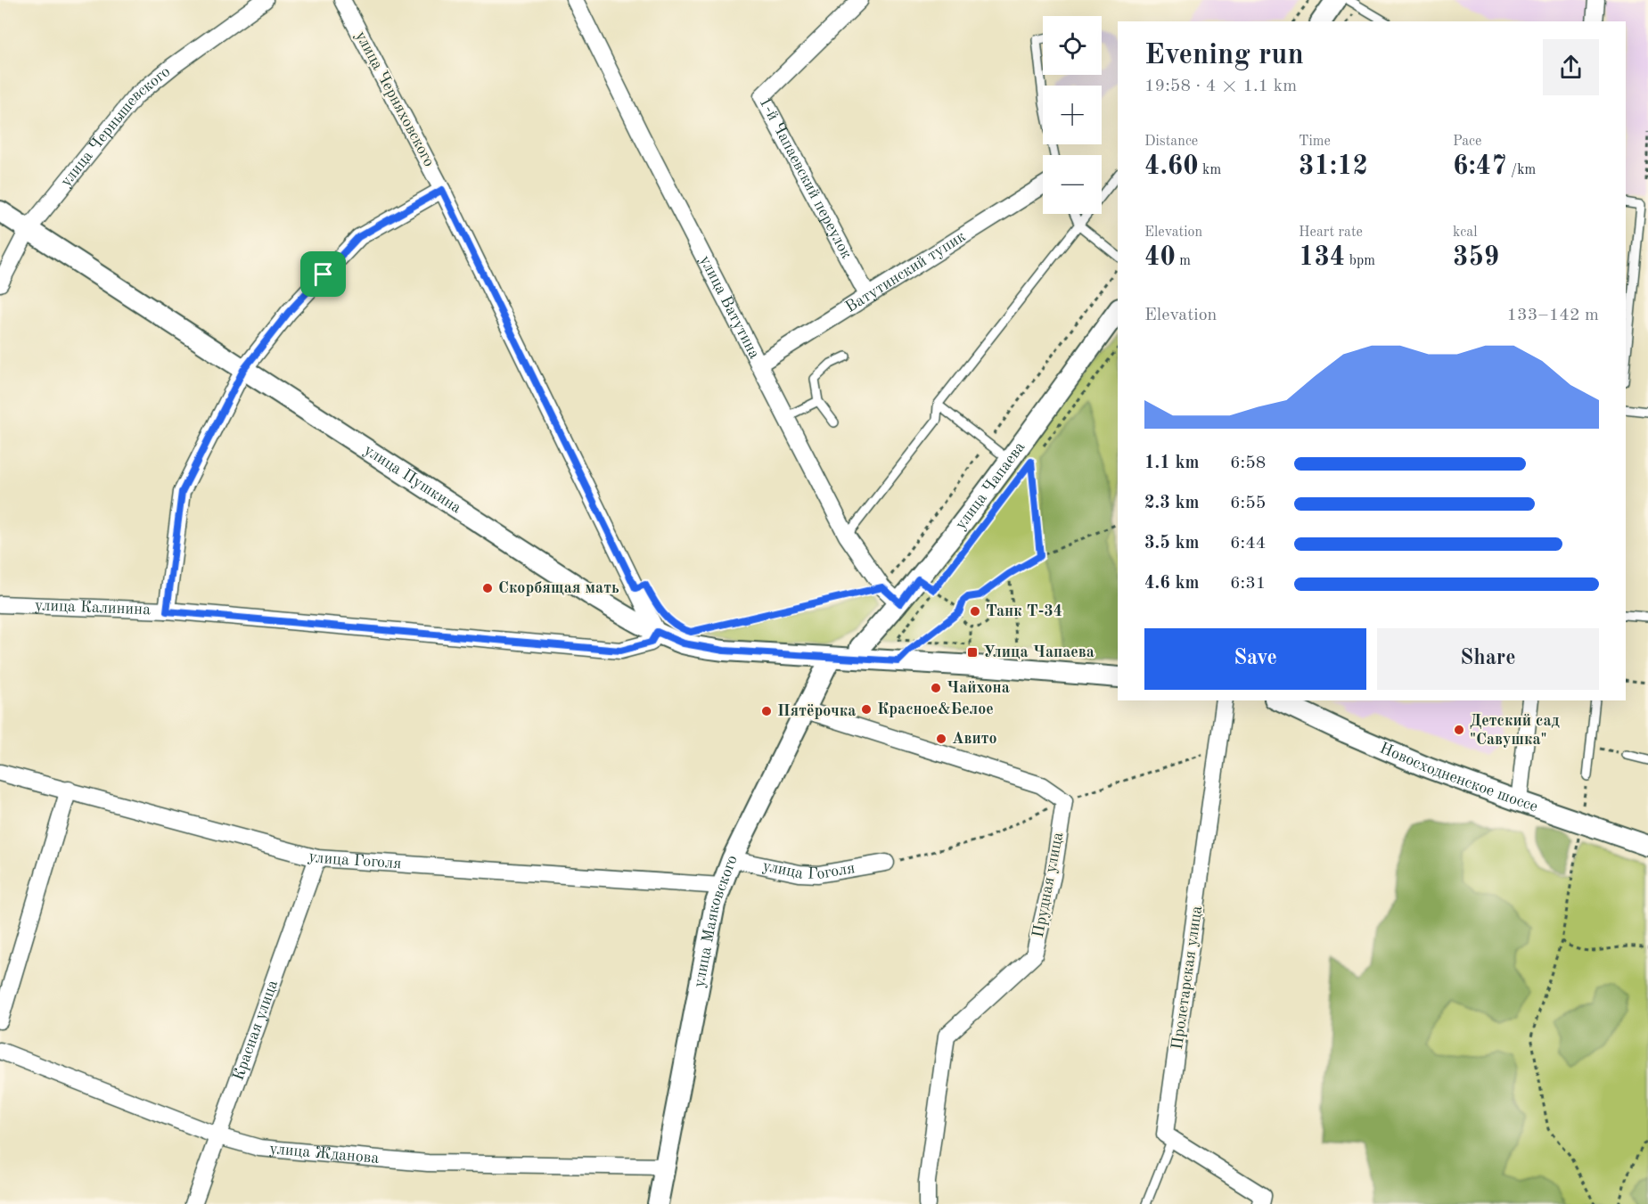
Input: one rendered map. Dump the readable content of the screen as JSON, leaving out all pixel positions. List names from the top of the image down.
{
  "streets": {
    "street": [
      "улица Черняховского",
      "улица Чернышевского",
      "1-й Чапаевский переулок",
      "Ватутинский тупик",
      "улица Ватутина",
      "улица Пушкина",
      "улица Чапаева",
      "улица Калинина",
      "Новосходненское шоссе",
      "улица Гоголя",
      "Прудная улица",
      "улица Маяковского",
      "Пролетарская улица",
      "Красная улица",
      "улица Жданова"
    ]
  },
  "crossings": [
    ["улица Черняховского", "улица Пушкина"],
    ["улица Черняховского", "улица Калинина"],
    ["улица Чернышевского", "улица Пушкина"],
    ["1-й Чапаевский переулок", "Ватутинский тупик"],
    ["Ватутинский тупик", "улица Ватутина"],
    ["улица Ватутина", "улица Чапаева"],
    ["улица Пушкина", "улица Чапаева"],
    ["улица Пушкина", "улица Калинина"],
    ["улица Пушкина", "улица Маяковского"],
    ["улица Гоголя", "улица Маяковского"],
    ["улица Гоголя", "Красная улица"],
    ["Прудная улица", "улица Маяковского"],
    ["улица Маяковского", "улица Жданова"],
    ["Красная улица", "улица Жданова"]
  ],
  "places": {
    "other": [
      "Скорбящая мать",
      "Танк Т-34",
      "Чайхона",
      "Красное&Белое",
      "Пятёрочка",
      "Детский сад \"Савушка\"",
      "Авито"
    ],
    "transit": ["Улица Чапаева"]
  },
  "page": {
    "map_buttons": ["+", "−"],
    "heading": ["Evening run", "19:58 · 4 × 1.1 km"],
    "stats": [
      ["Distance", "4.60 km"],
      ["Time", "31:12"],
      ["Pace", "6:47 /km"],
      ["Elevation", "40 m"],
      ["Heart rate", "134 bpm"],
      ["kcal", "359"]
    ],
    "chart": ["Elevation", "133–142 m"],
    "list": [
      {
        "name": "1.1 km",
        "note": "6:58"
      },
      {
        "name": "2.3 km",
        "note": "6:55"
      },
      {
        "name": "3.5 km",
        "note": "6:44"
      },
      {
        "name": "4.6 km",
        "note": "6:31"
      }
    ],
    "buttons": ["Save", "Share"]
  }
}
